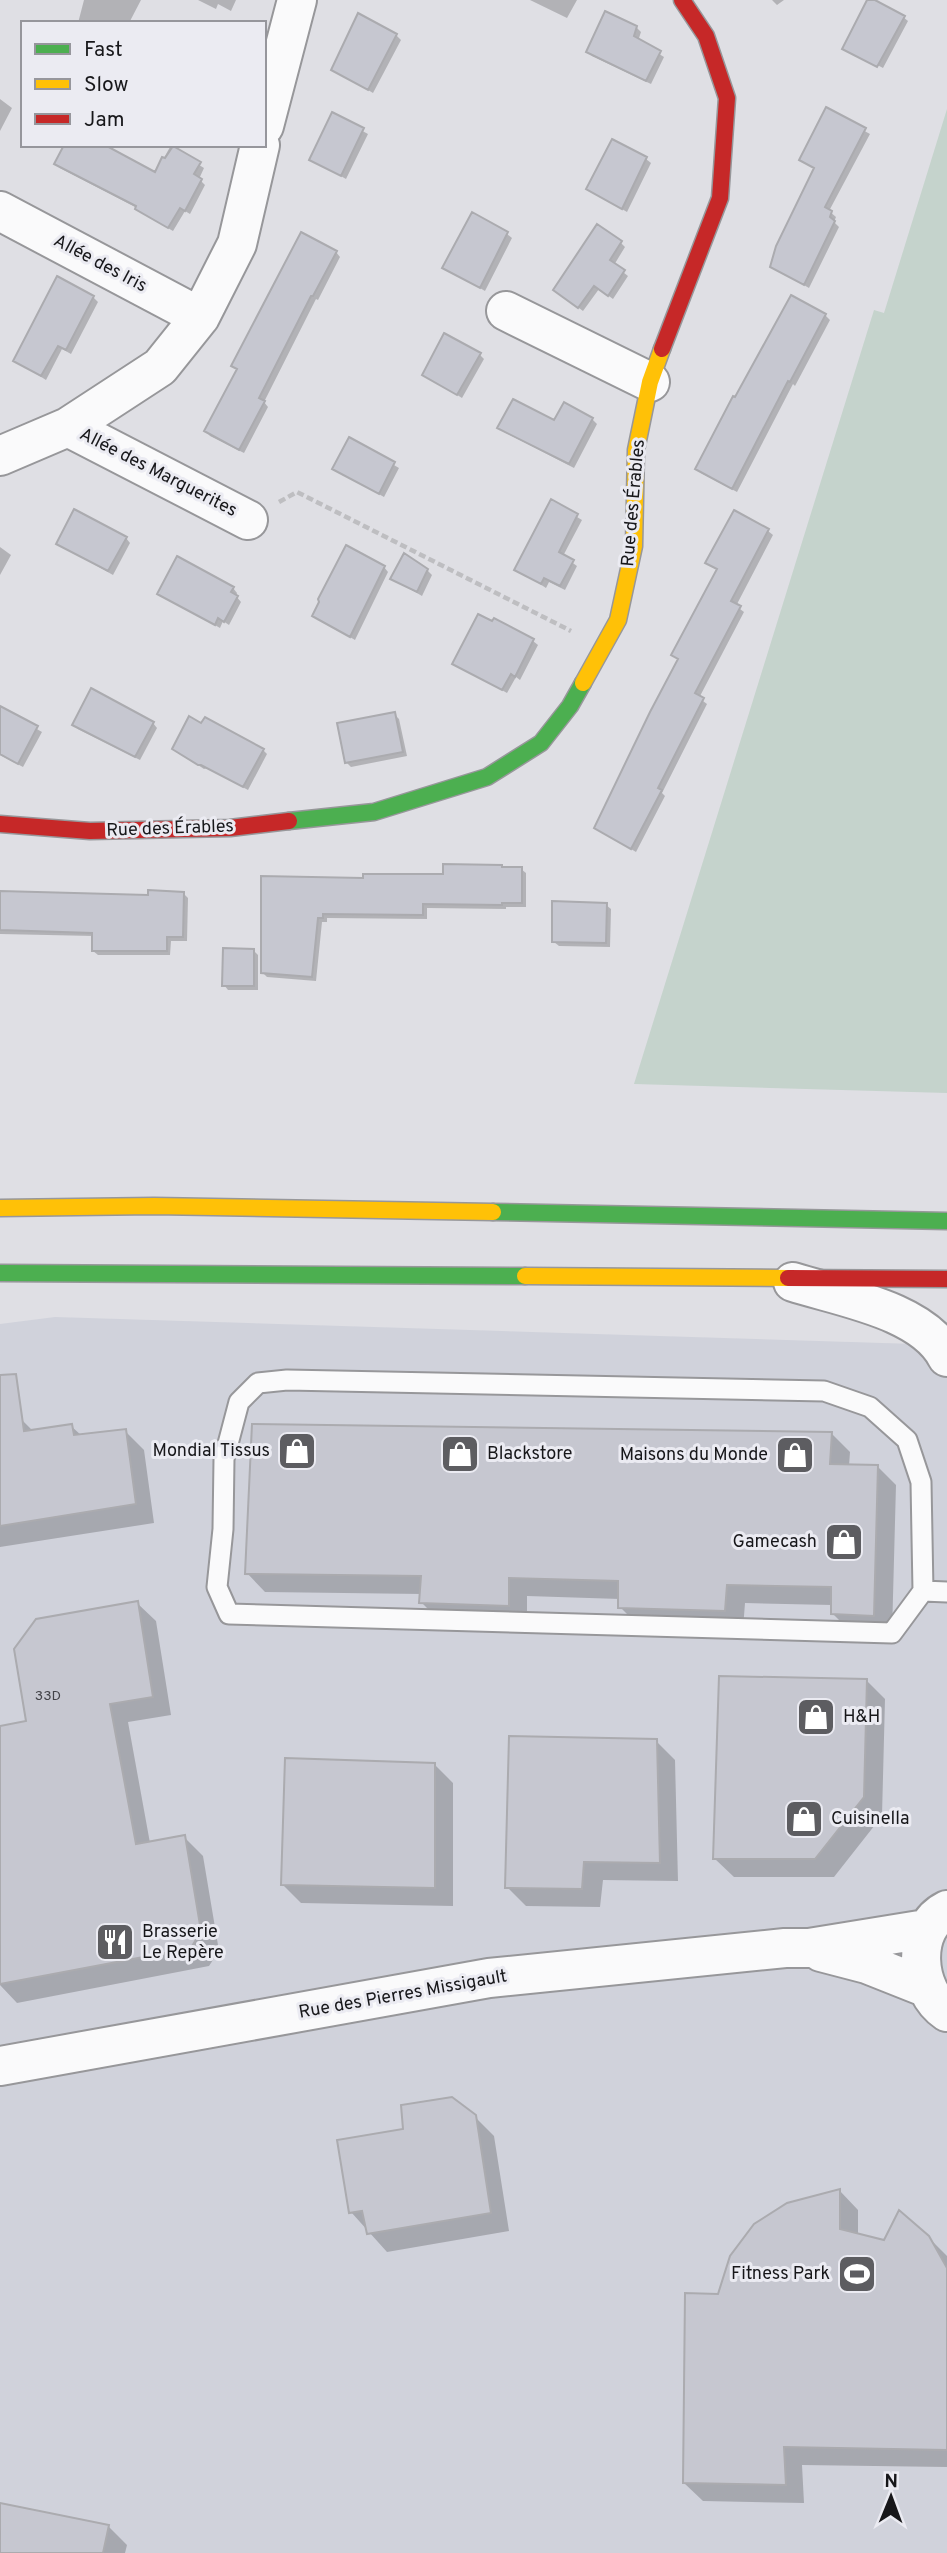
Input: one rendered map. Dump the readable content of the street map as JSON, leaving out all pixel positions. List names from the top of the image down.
{
  "streets": {
    "main road": ["Rue des Érables"],
    "street": ["Allée des Iris", "Allée des Marguerites", "Rue des Pierres Missigault"]
  },
  "places": {
    "shop": [
      "Mondial Tissus",
      "Blackstore",
      "Maisons du Monde",
      "Gamecash",
      "H&H",
      "Cuisinella"
    ],
    "restaurant": ["Brasserie Le Repère"],
    "sports": ["Fitness Park"]
  },
  "house_numbers": ["33D"],
  "legend": ["Fast", "Slow", "Jam"],
  "north": "top"
}
